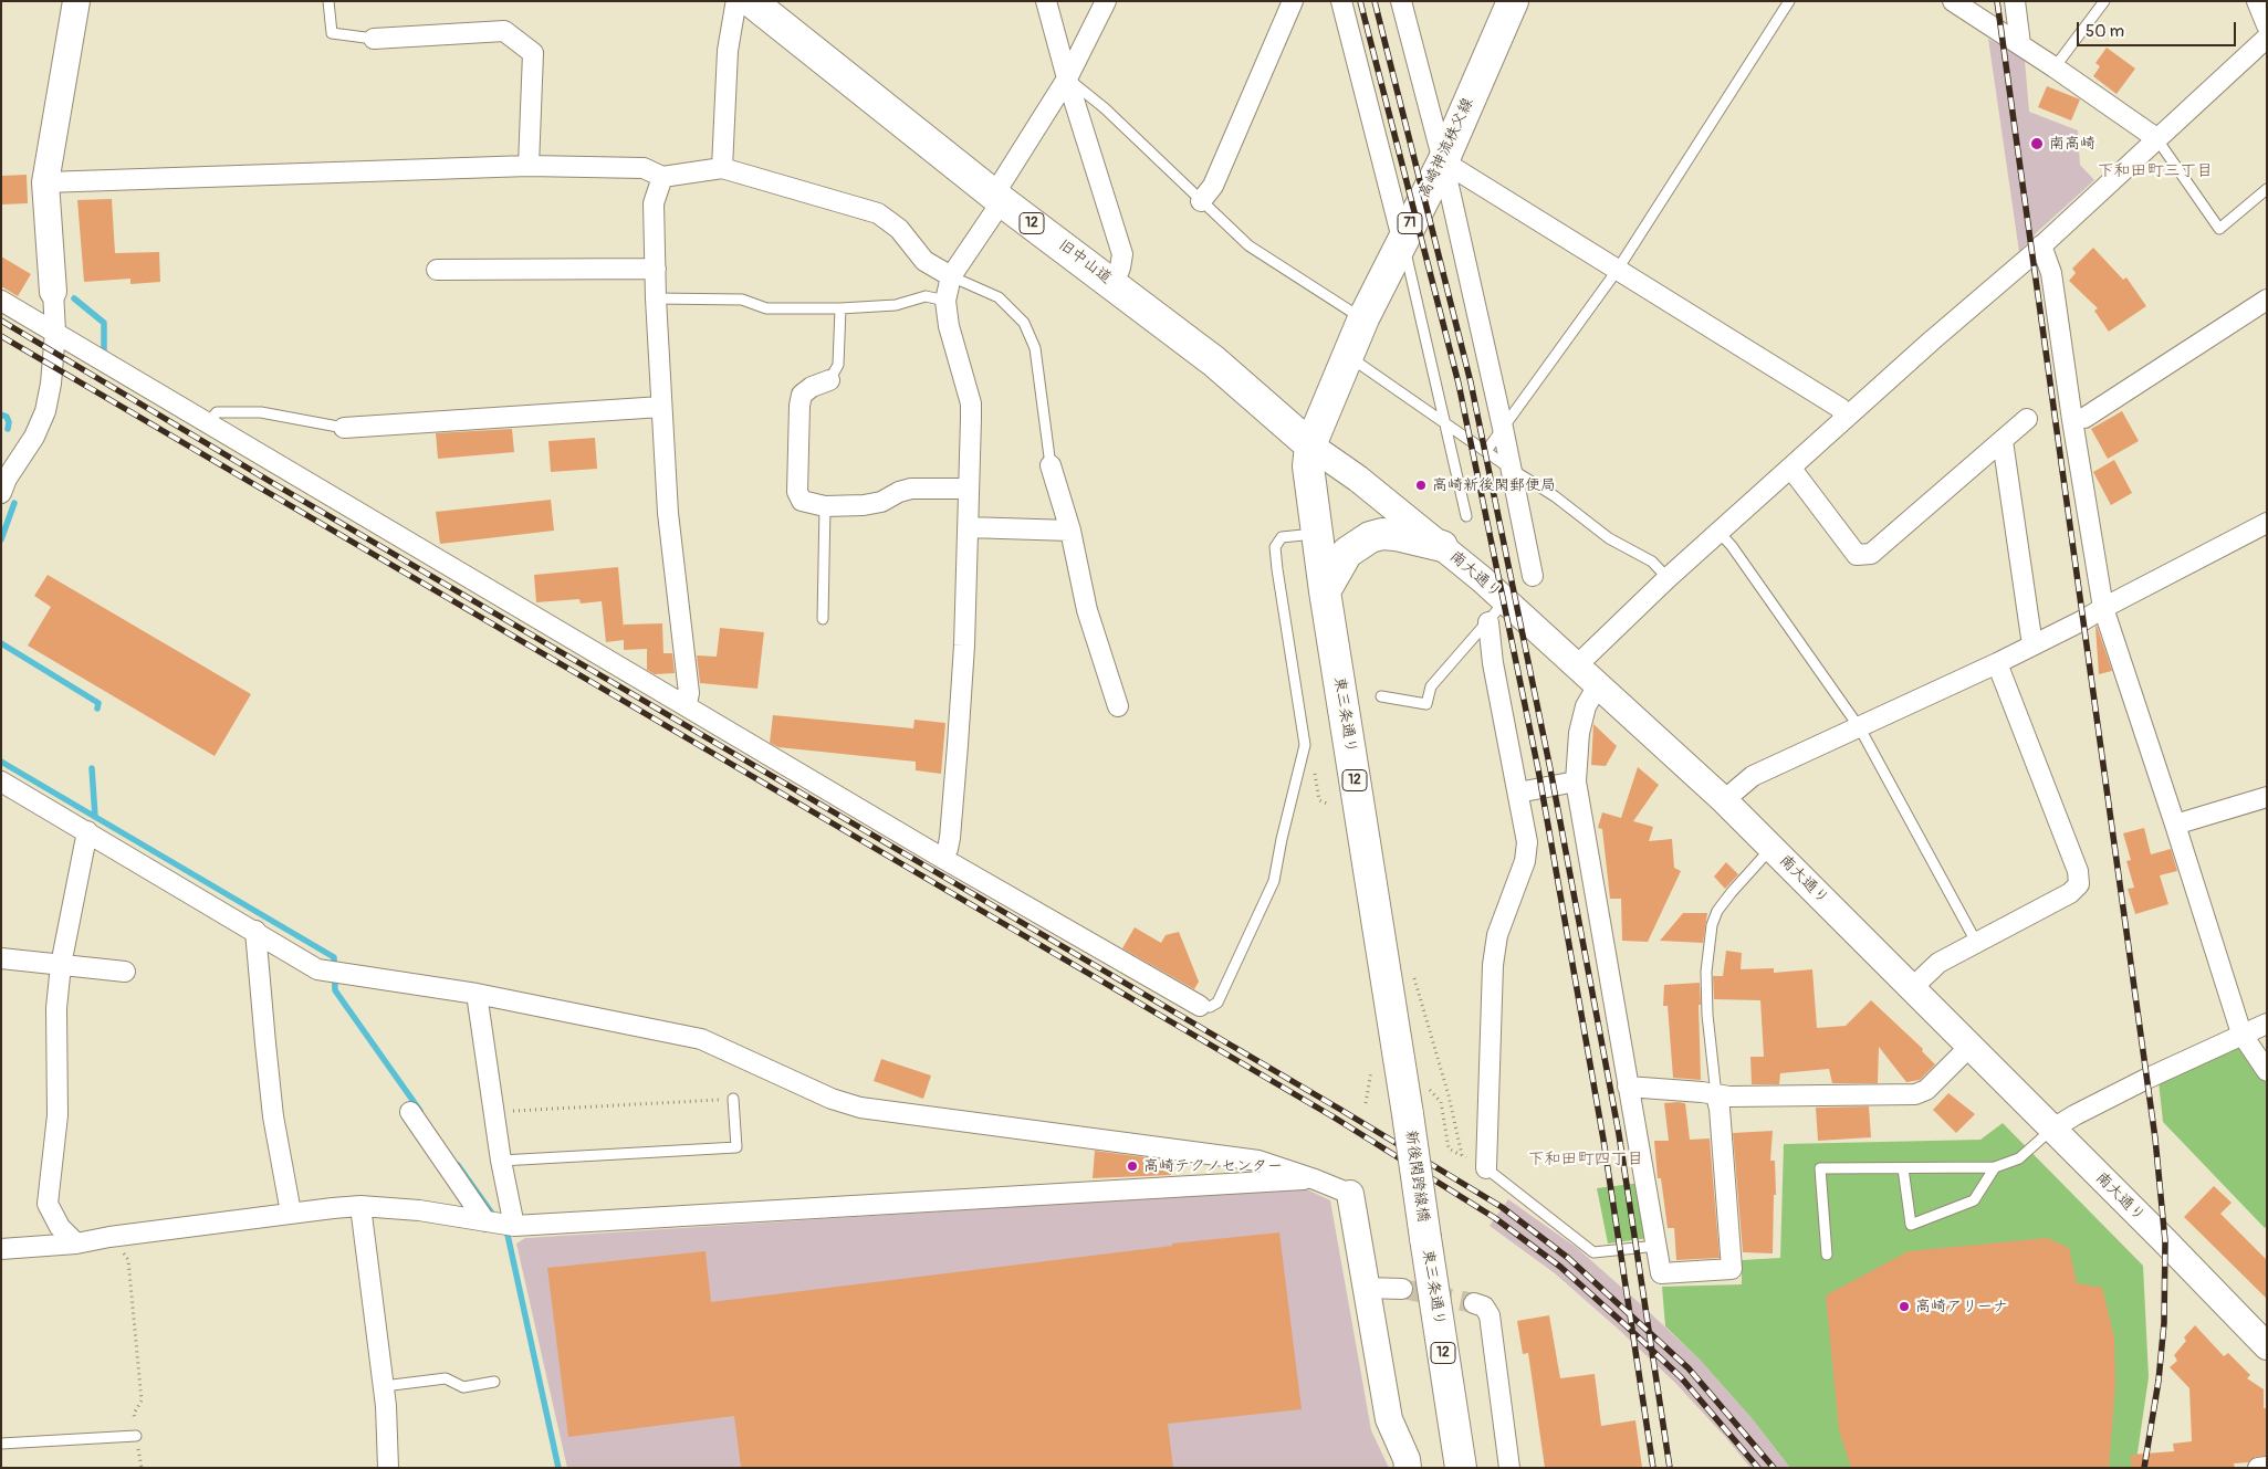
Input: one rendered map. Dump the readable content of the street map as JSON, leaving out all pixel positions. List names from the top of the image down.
{
  "streets": {
    "main road": [
      "高崎神流秩父線",
      "12",
      "71",
      "旧中山道",
      "南大通り",
      "東三条通り",
      "新後閑跨線橋"
    ]
  },
  "crossings": [
    ["高崎神流秩父線", "旧中山道"],
    ["高崎神流秩父線", "南大通り"],
    ["高崎神流秩父線", "東三条通り"],
    ["旧中山道", "南大通り"],
    ["旧中山道", "東三条通り"],
    ["南大通り", "東三条通り"],
    ["東三条通り", "新後閑跨線橋"]
  ],
  "districts": ["下和田町三丁目", "下和田町四丁目"],
  "places": [
    "南高崎",
    "高崎新後閑郵便局",
    "高崎テクノセンター",
    "高崎アリーナ"
  ],
  "scale_bar": "50 m"
}
